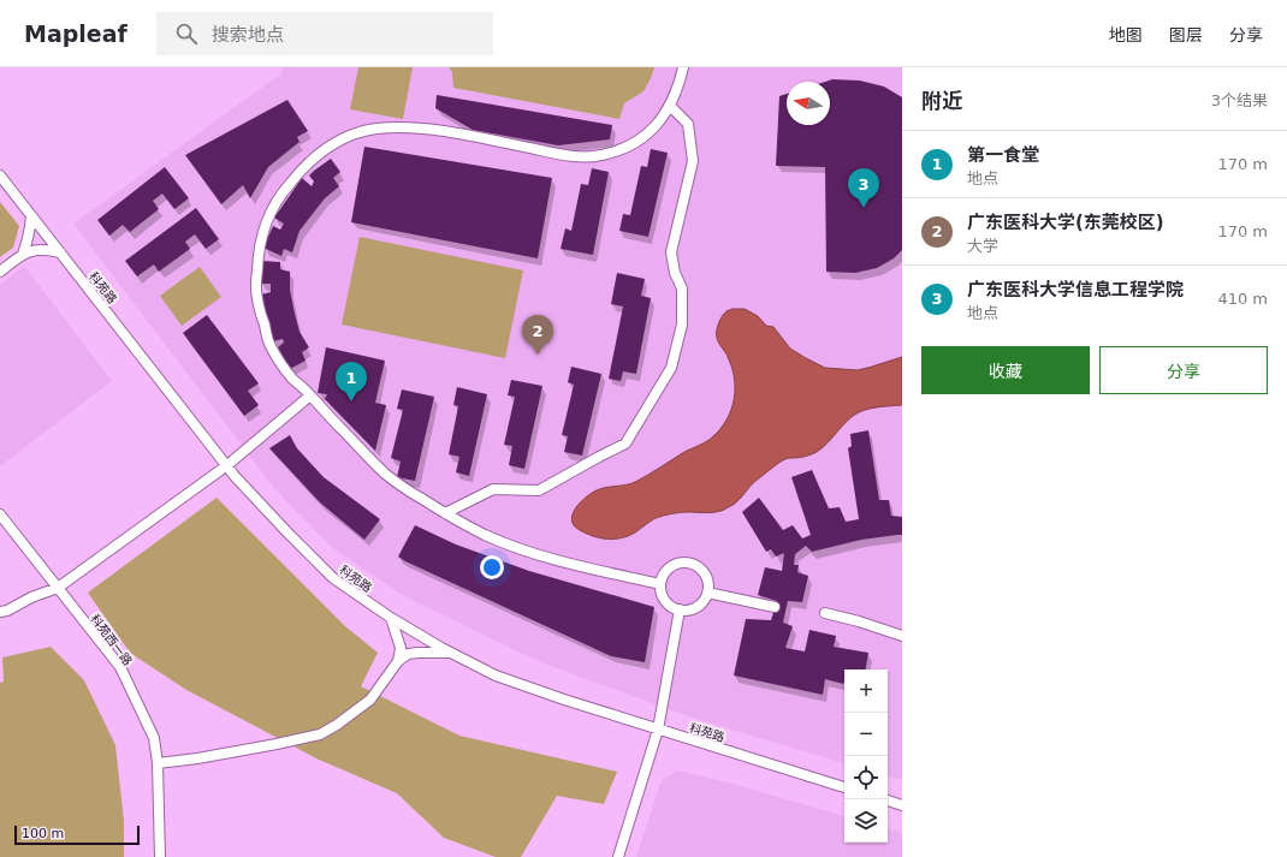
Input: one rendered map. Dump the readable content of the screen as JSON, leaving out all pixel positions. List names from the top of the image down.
{
  "streets": {
    "street": ["科苑路", "科苑西一路"]
  },
  "scale_bar": "100 m",
  "north": "left",
  "page": {
    "header": "Mapleaf",
    "search": "搜索地点",
    "nav": ["地图", "图层", "分享"],
    "heading": ["附近", "3个结果"],
    "list": [
      {
        "mark": "1",
        "name": "第一食堂",
        "note": "地点",
        "value": "170 m"
      },
      {
        "mark": "2",
        "name": "广东医科大学(东莞校区)",
        "note": "大学",
        "value": "170 m"
      },
      {
        "mark": "3",
        "name": "广东医科大学信息工程学院",
        "note": "地点",
        "value": "410 m"
      }
    ],
    "pins": ["3", "2", "1"],
    "buttons": ["收藏", "分享"],
    "map_buttons": ["+", "−"],
    "scale": "100 m"
  }
}
